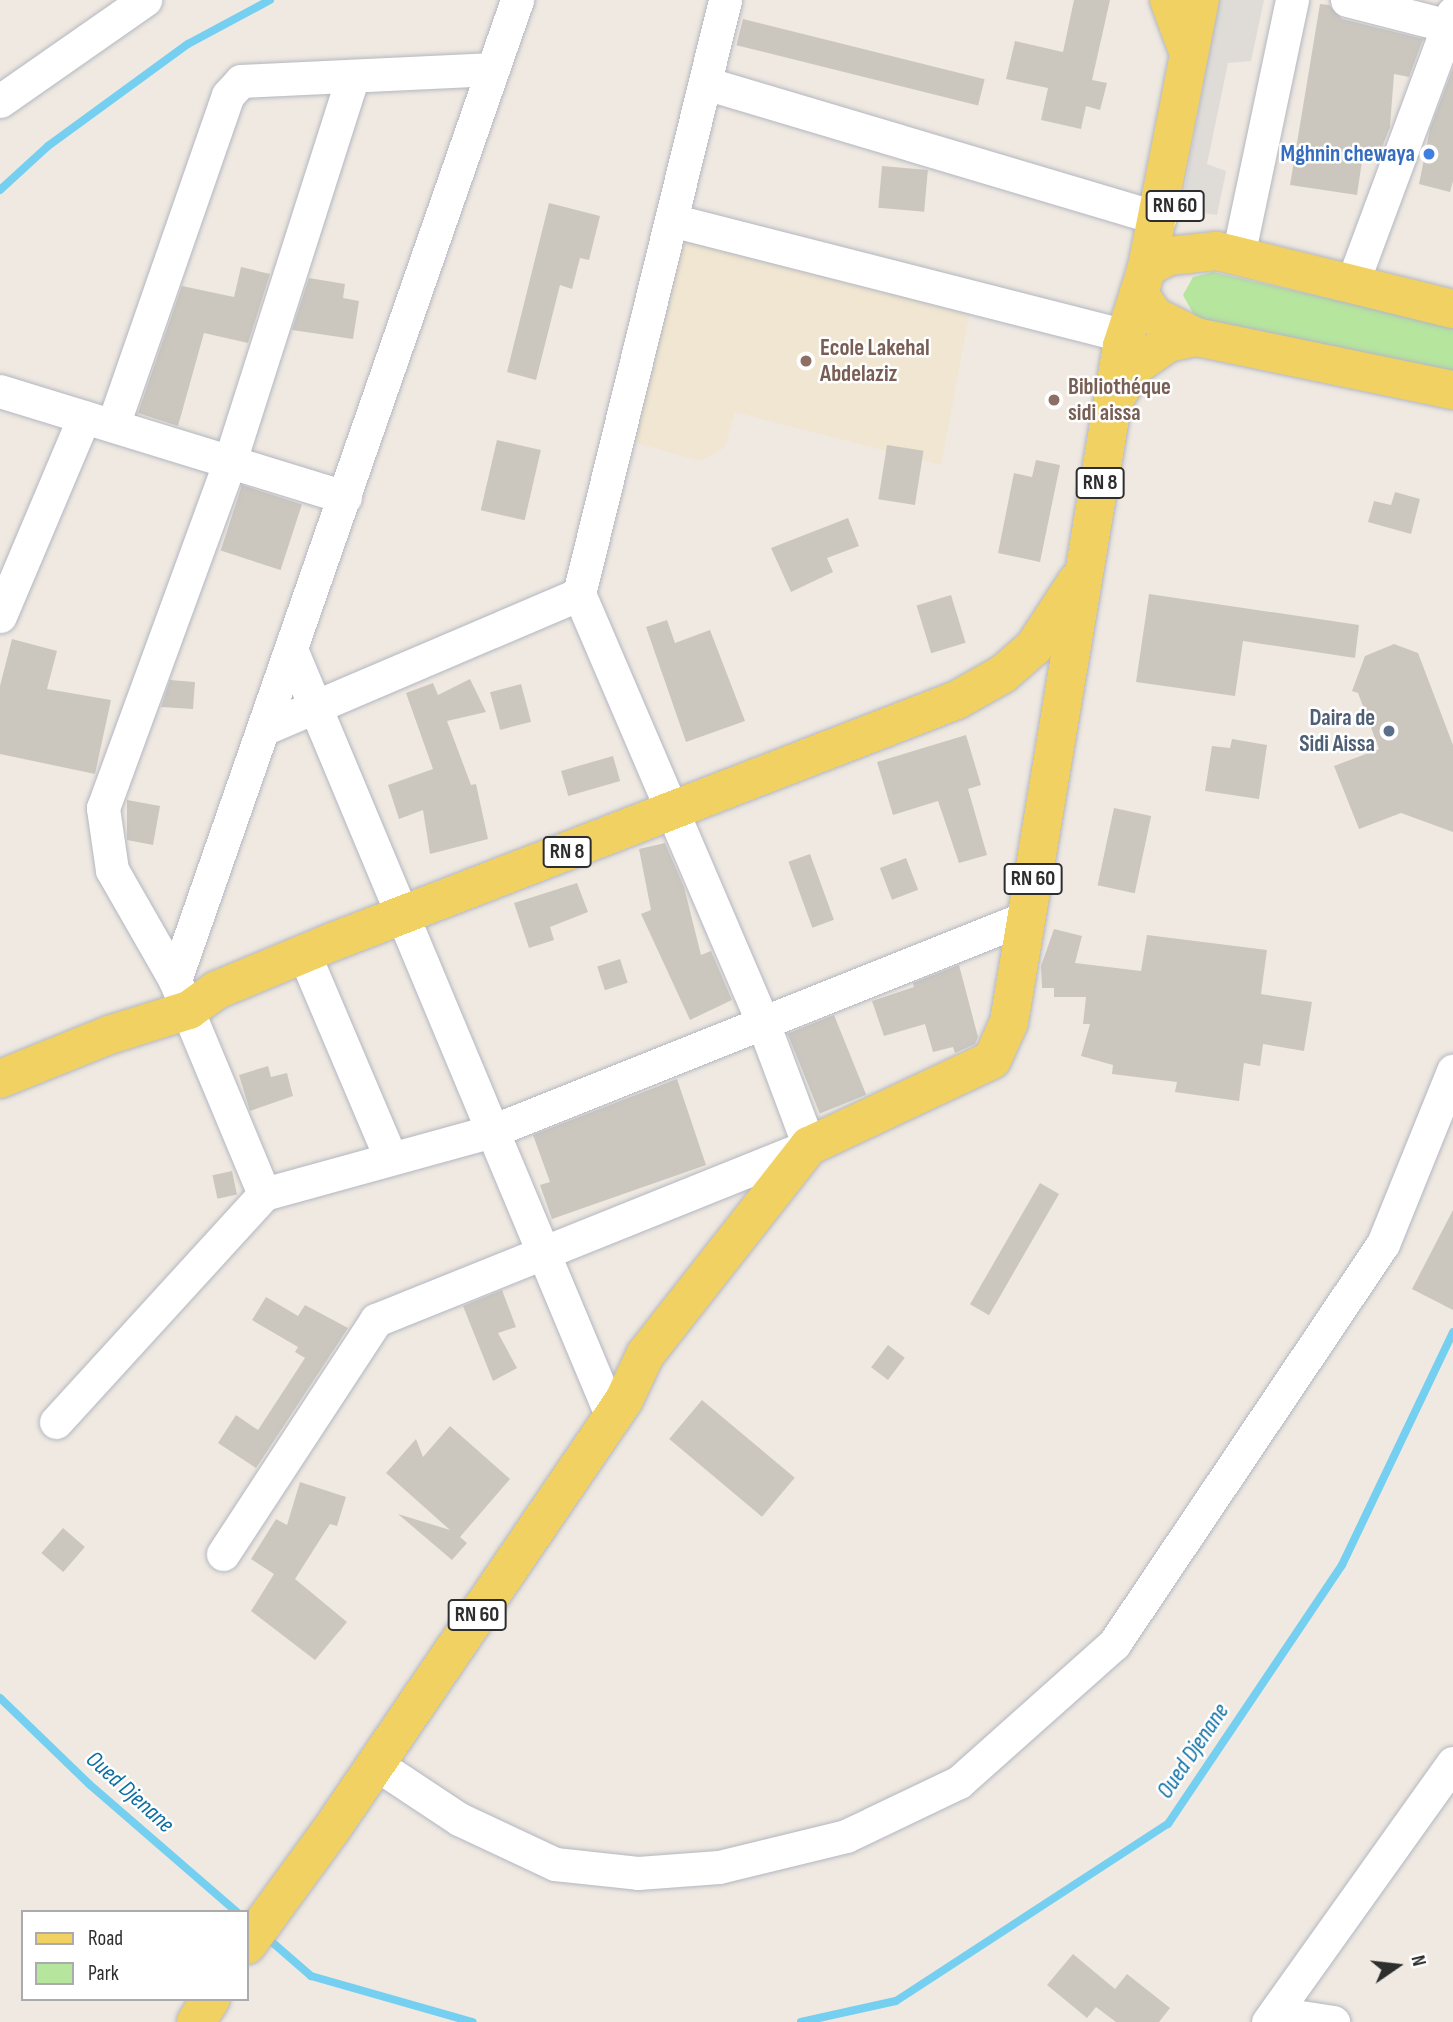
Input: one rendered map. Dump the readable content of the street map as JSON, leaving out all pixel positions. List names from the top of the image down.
{
  "streets": {
    "main road": ["RN 60", "RN 8"]
  },
  "crossings": [
    ["RN 60", "RN 8"]
  ],
  "water": ["Oued Djenane"],
  "places": [
    "Mghnin chewaya",
    "Ecole Lakehal Abdelaziz",
    "Bibliothéque sidi aissa",
    "Daira de Sidi Aissa"
  ],
  "legend": ["Road", "Park"],
  "north": "right"
}
